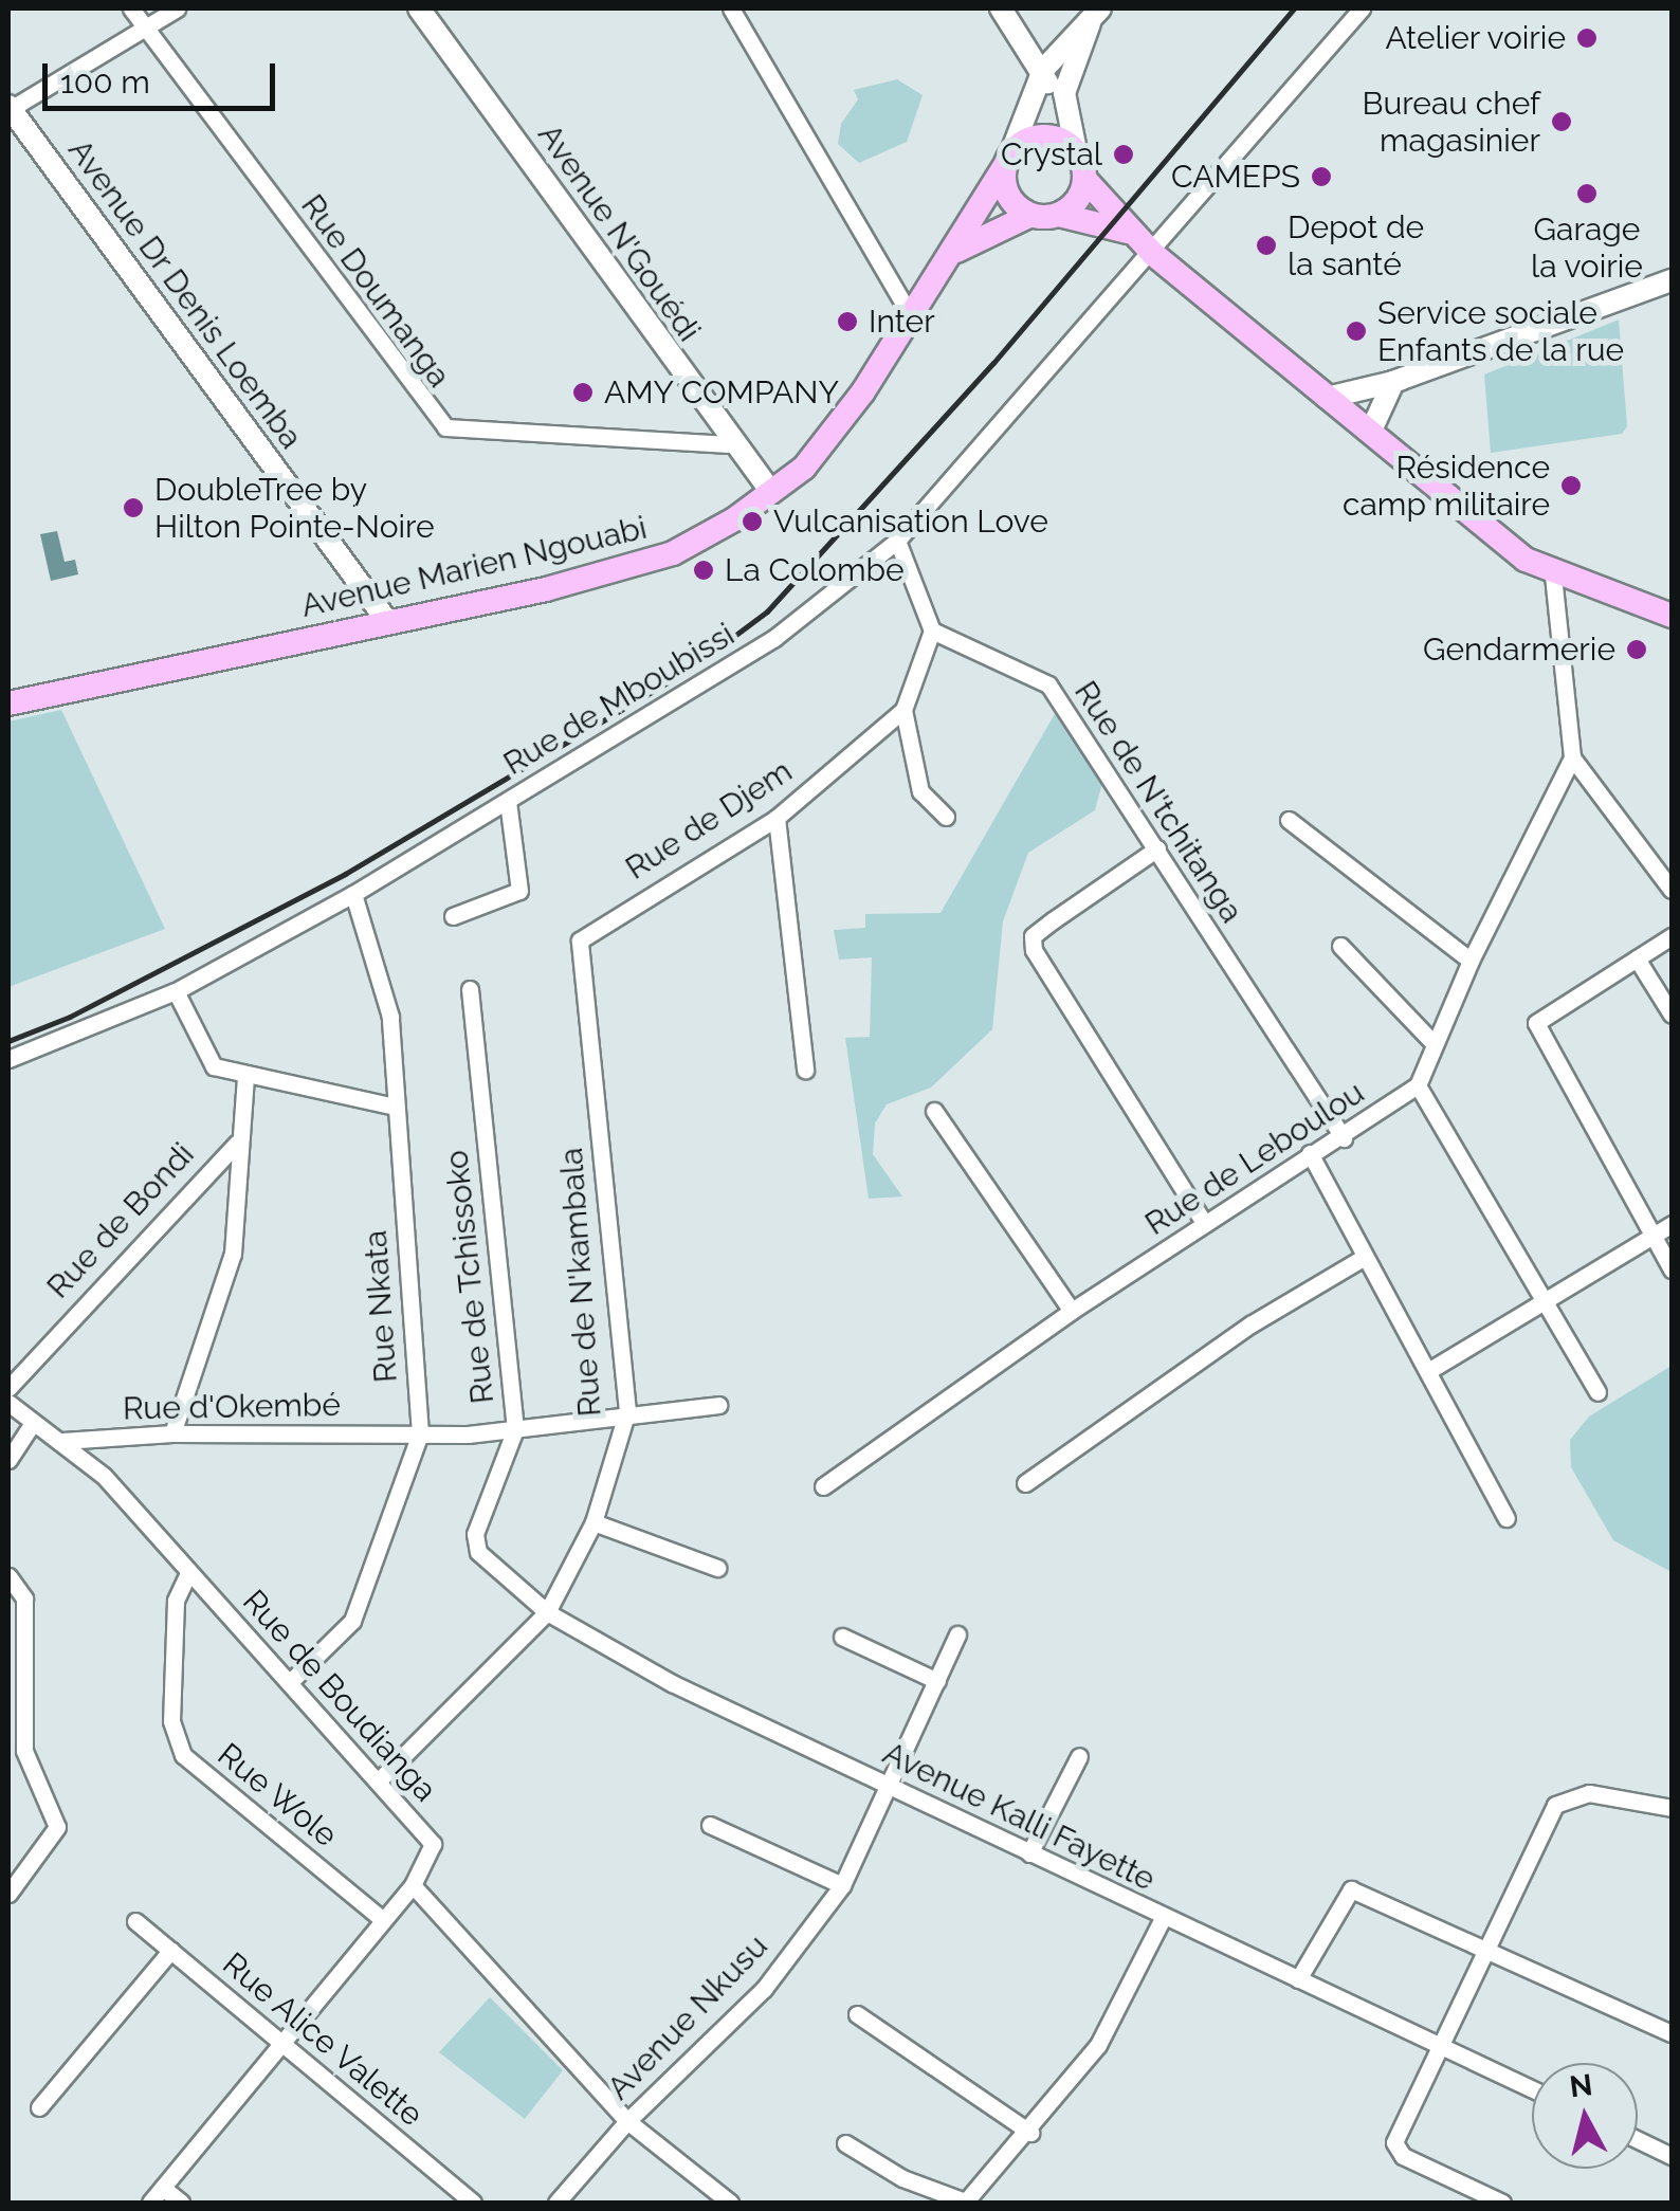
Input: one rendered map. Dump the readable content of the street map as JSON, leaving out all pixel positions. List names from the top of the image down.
{
  "streets": {
    "main road": ["Avenue Marien Ngouabi"],
    "street": [
      "Avenue N'Gouédi",
      "Rue Doumanga",
      "Avenue Dr Denis Loemba",
      "Rue de Mboubissi",
      "Rue de N'tchitanga",
      "Rue de Djem",
      "Rue de Leboulou",
      "Rue de Bondi",
      "Rue de Tchissoko",
      "Rue de N'kambala",
      "Rue Nkata",
      "Rue d'Okembé",
      "Rue de Boudianga",
      "Rue Wole",
      "Avenue Kalli Fayette",
      "Avenue Nkusu",
      "Rue Alice Valette"
    ]
  },
  "crossings": [
    ["Avenue N'Gouédi", "Rue Doumanga"],
    ["Avenue N'Gouédi", "Avenue Marien Ngouabi"],
    ["Avenue Dr Denis Loemba", "Avenue Marien Ngouabi"],
    ["Rue de Mboubissi", "Rue Nkata"],
    ["Rue de N'tchitanga", "Rue de Djem"],
    ["Rue de N'tchitanga", "Rue de Leboulou"],
    ["Rue de Djem", "Rue de N'kambala"],
    ["Rue de Tchissoko", "Rue d'Okembé"],
    ["Rue de Tchissoko", "Avenue Kalli Fayette"],
    ["Rue de N'kambala", "Rue d'Okembé"],
    ["Rue de N'kambala", "Rue de Boudianga"],
    ["Rue de N'kambala", "Avenue Kalli Fayette"],
    ["Rue Nkata", "Rue d'Okembé"],
    ["Rue Nkata", "Rue de Boudianga"],
    ["Rue d'Okembé", "Rue de Boudianga"],
    ["Rue de Boudianga", "Rue Wole"],
    ["Rue de Boudianga", "Rue Alice Valette"],
    ["Avenue Kalli Fayette", "Avenue Nkusu"]
  ],
  "places": [
    "Atelier voirie",
    "Bureau chef magasinier",
    "Crystal",
    "CAMEPS",
    "Garage la voirie",
    "Depot de la santé",
    "Inter",
    "Service sociale Enfants de la rue",
    "AMY COMPANY",
    "Résidence camp militaire",
    "DoubleTree by Hilton Pointe-Noire",
    "Vulcanisation Love",
    "La Colombe",
    "Gendarmerie"
  ],
  "scale_bar": "100 m",
  "north": "top"
}
